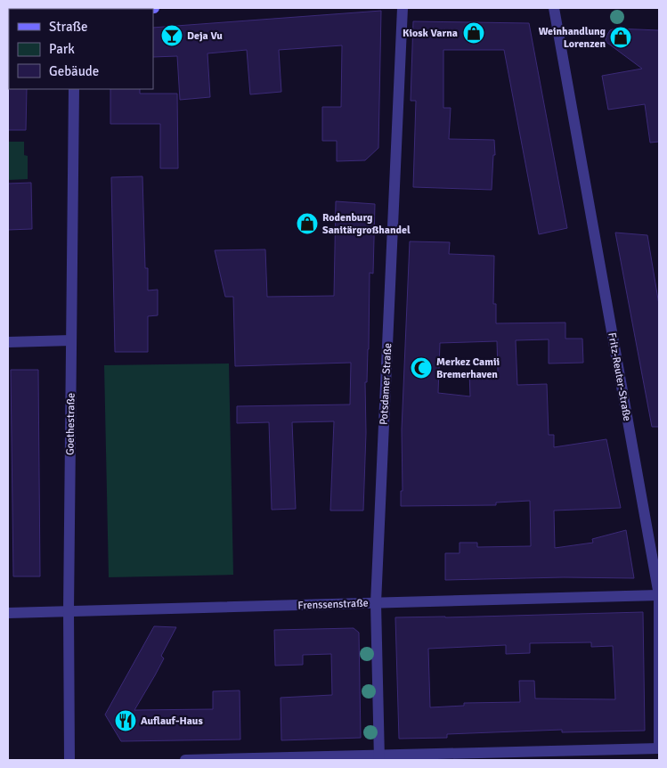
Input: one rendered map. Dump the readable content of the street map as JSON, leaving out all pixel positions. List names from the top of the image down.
{
  "streets": {
    "street": [
      "Fritz-Reuter-Straße",
      "Potsdamer Straße",
      "Goethestraße",
      "Frenssenstraße"
    ]
  },
  "crossings": [
    ["Fritz-Reuter-Straße", "Frenssenstraße"],
    ["Potsdamer Straße", "Frenssenstraße"],
    ["Goethestraße", "Frenssenstraße"]
  ],
  "places": {
    "shop": ["Kiosk Varna", "Weinhandlung Lorenzen", "Rodenburg Sanitärgroßhandel"],
    "bar": ["Deja Vu"],
    "mosque": ["Merkez Camii Bremerhaven"],
    "restaurant": ["Auflauf-Haus"]
  },
  "legend": ["Straße", "Park", "Gebäude"]
}
